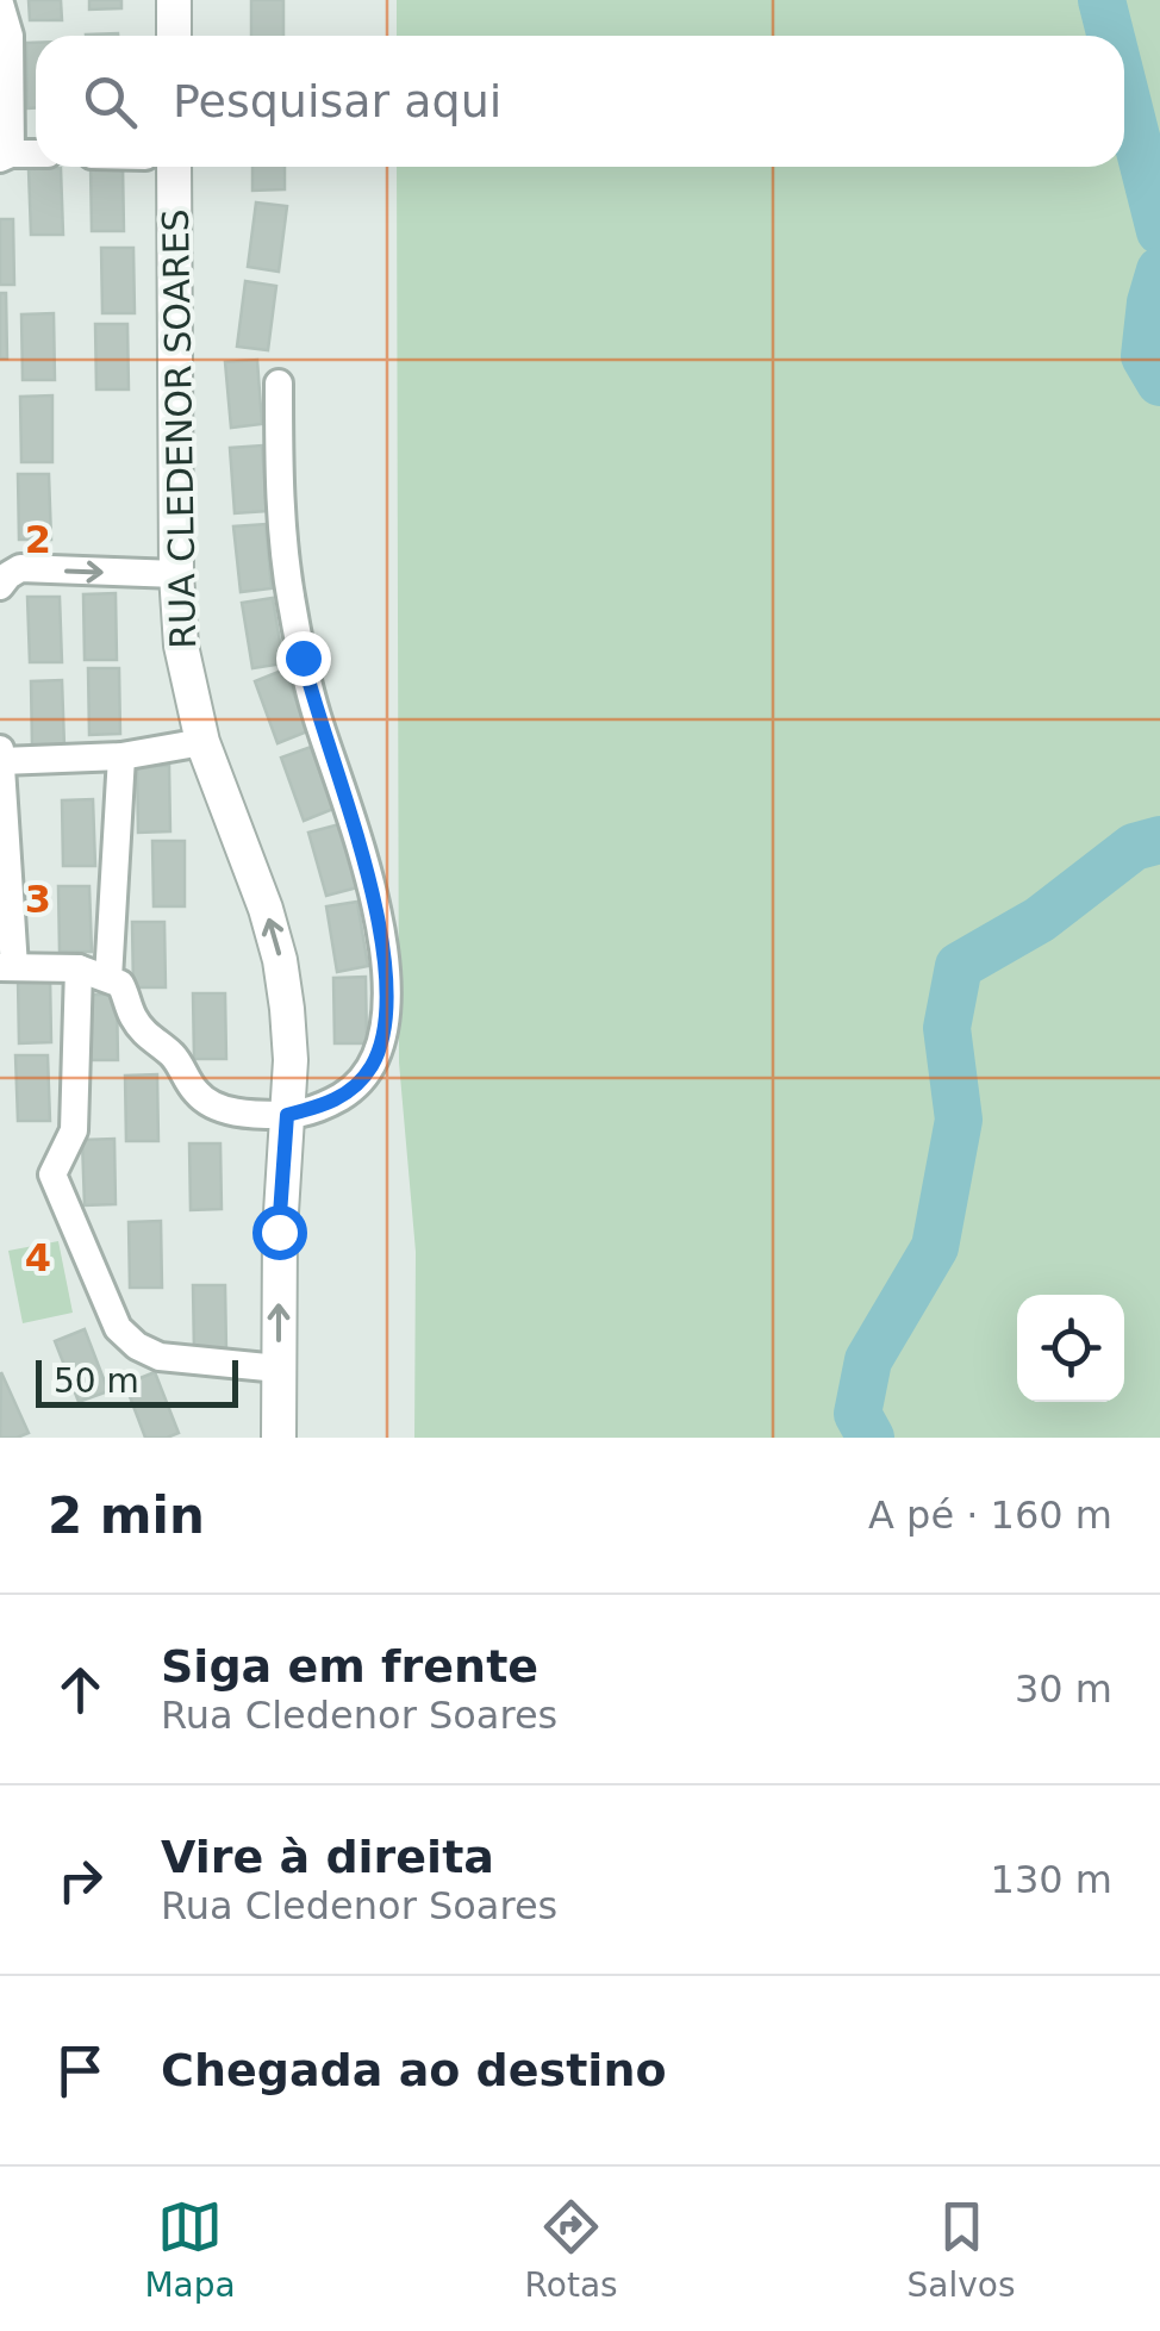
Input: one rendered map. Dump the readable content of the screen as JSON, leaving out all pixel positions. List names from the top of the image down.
{
  "streets": {
    "street": ["RUA CLEDENOR SOARES"]
  },
  "scale_bar": "50 m",
  "page": {
    "search": "Pesquisar aqui",
    "scale": "50 m",
    "heading": ["2 min", "A pé · 160 m"],
    "list": [
      ["Siga em frente", "Rua Cledenor Soares", "30 m"],
      ["Vire à direita", "Rua Cledenor Soares", "130 m"],
      "Chegada ao destino"
    ],
    "nav": ["Mapa", "Rotas", "Salvos"]
  },
  "grid": {
    "rows": ["2", "3", "4"]
  }
}
